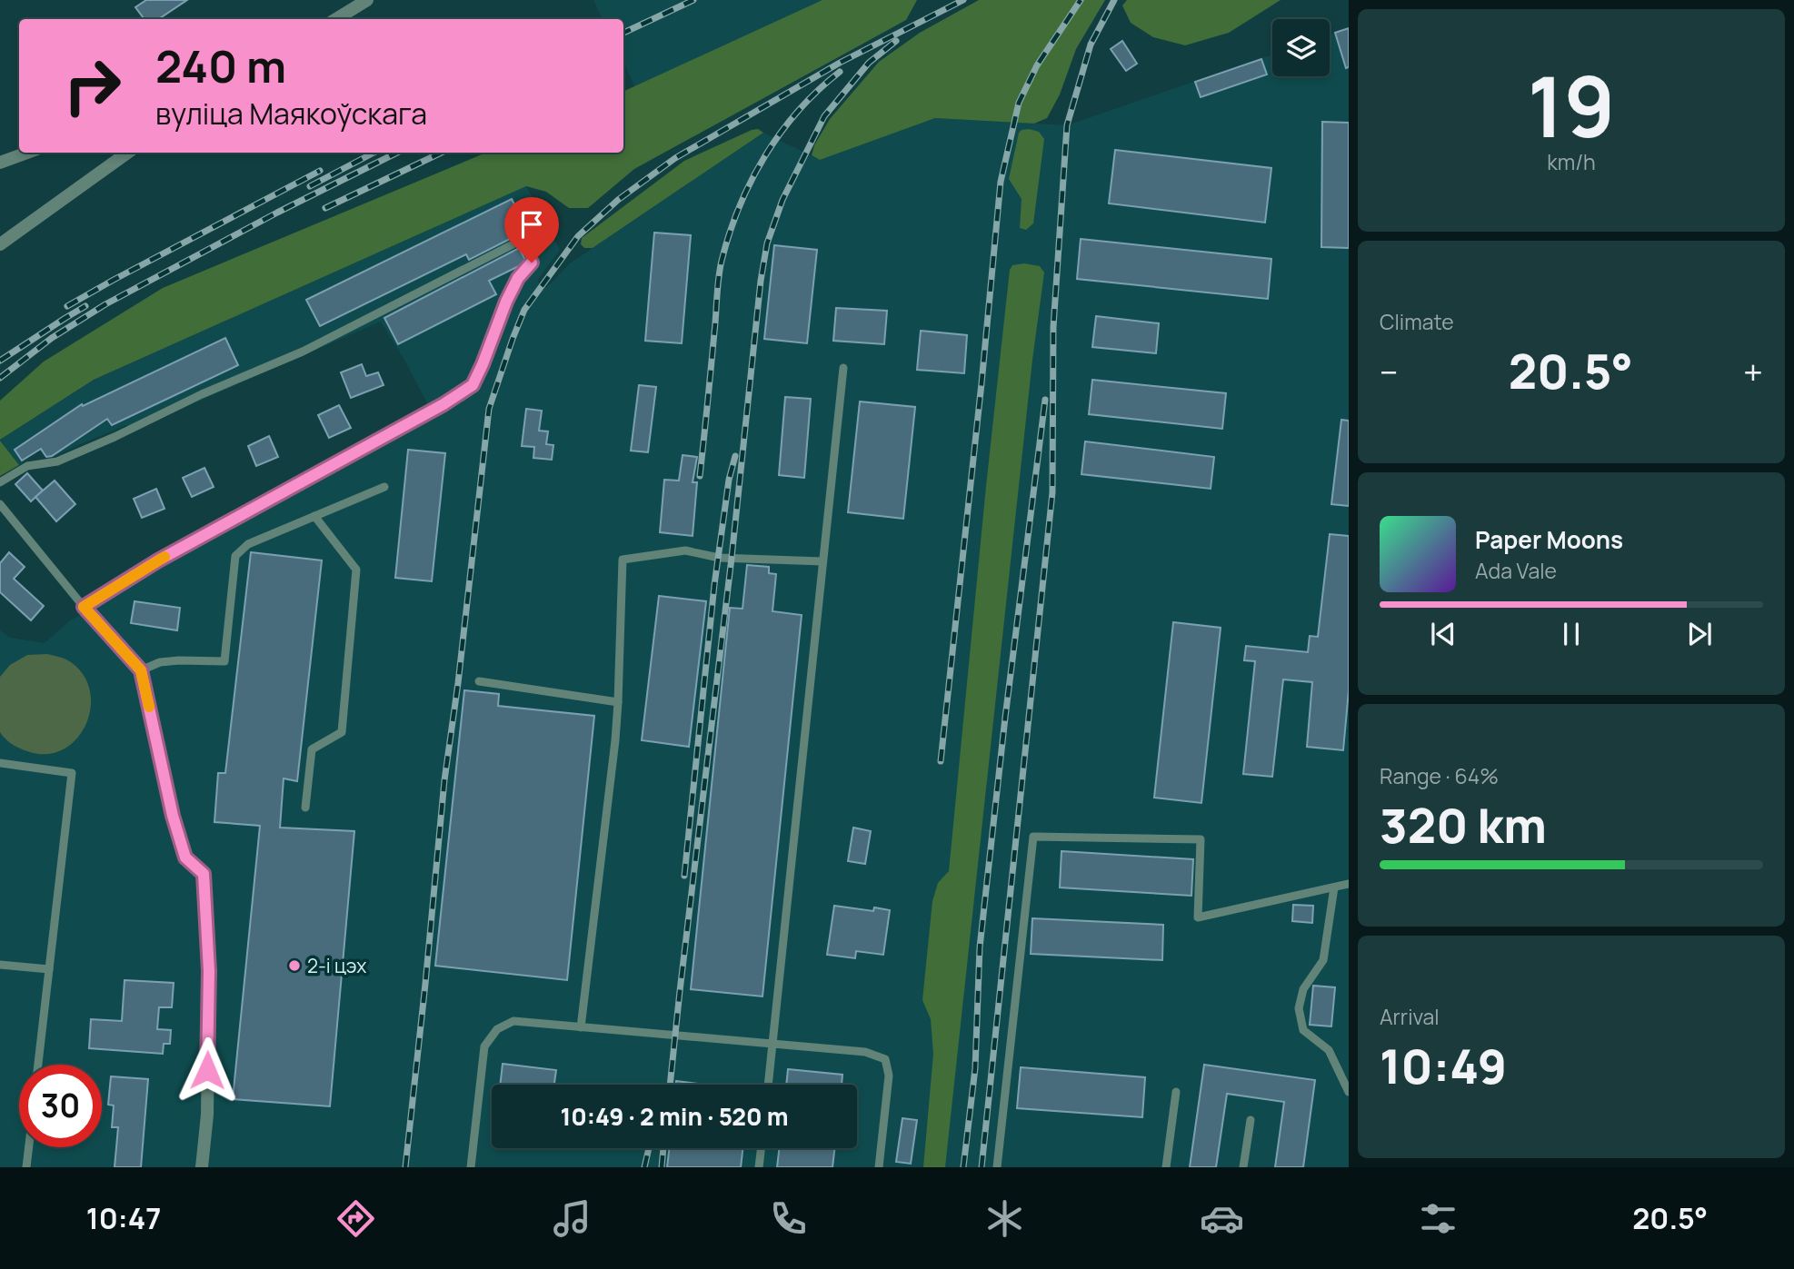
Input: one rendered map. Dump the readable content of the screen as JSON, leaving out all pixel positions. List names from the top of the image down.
{
  "places": ["2-і цэх"],
  "page": {
    "tile": [
      ["19", "km/h"],
      "Climate",
      ["Range · 64%", "320 km"],
      ["Arrival", "10:49"]
    ],
    "turn": ["240 m", "вуліца Маякоўскага"],
    "heat": ["−", "20.5°", "+"],
    "song": ["Paper Moons", "Ada Vale"],
    "limit": "30",
    "trip": "10:49 · 2 min · 520 m",
    "tabs": ["10:47", "20.5°"]
  }
}
